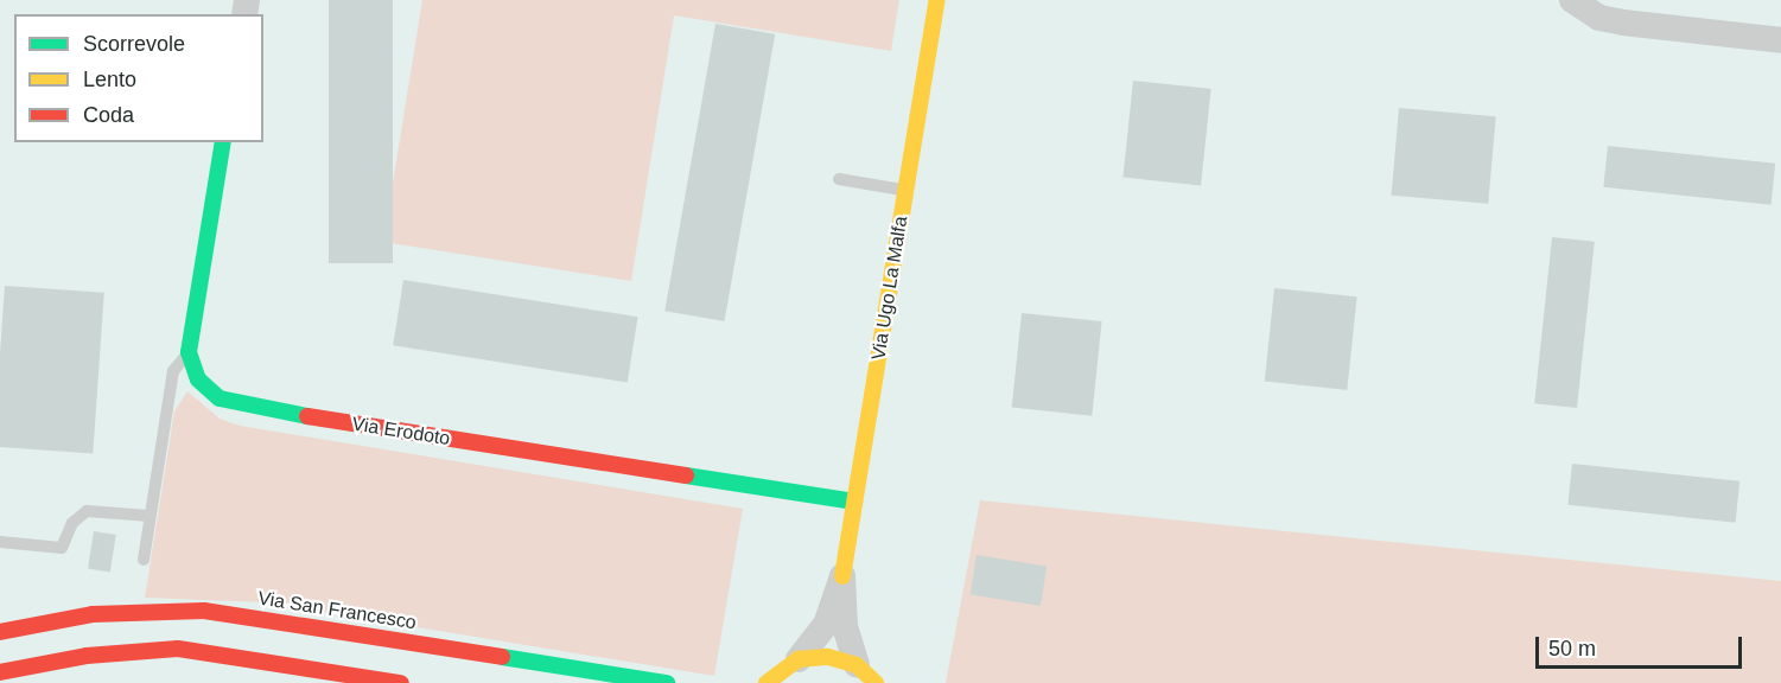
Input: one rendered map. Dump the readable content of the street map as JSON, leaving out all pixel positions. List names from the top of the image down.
{
  "streets": {
    "street": ["Via Ugo La Malfa", "Via Erodoto", "Via San Francesco"]
  },
  "crossings": [
    ["Via Ugo La Malfa", "Via Erodoto"]
  ],
  "legend": ["Scorrevole", "Lento", "Coda"],
  "scale_bar": "50 m"
}
